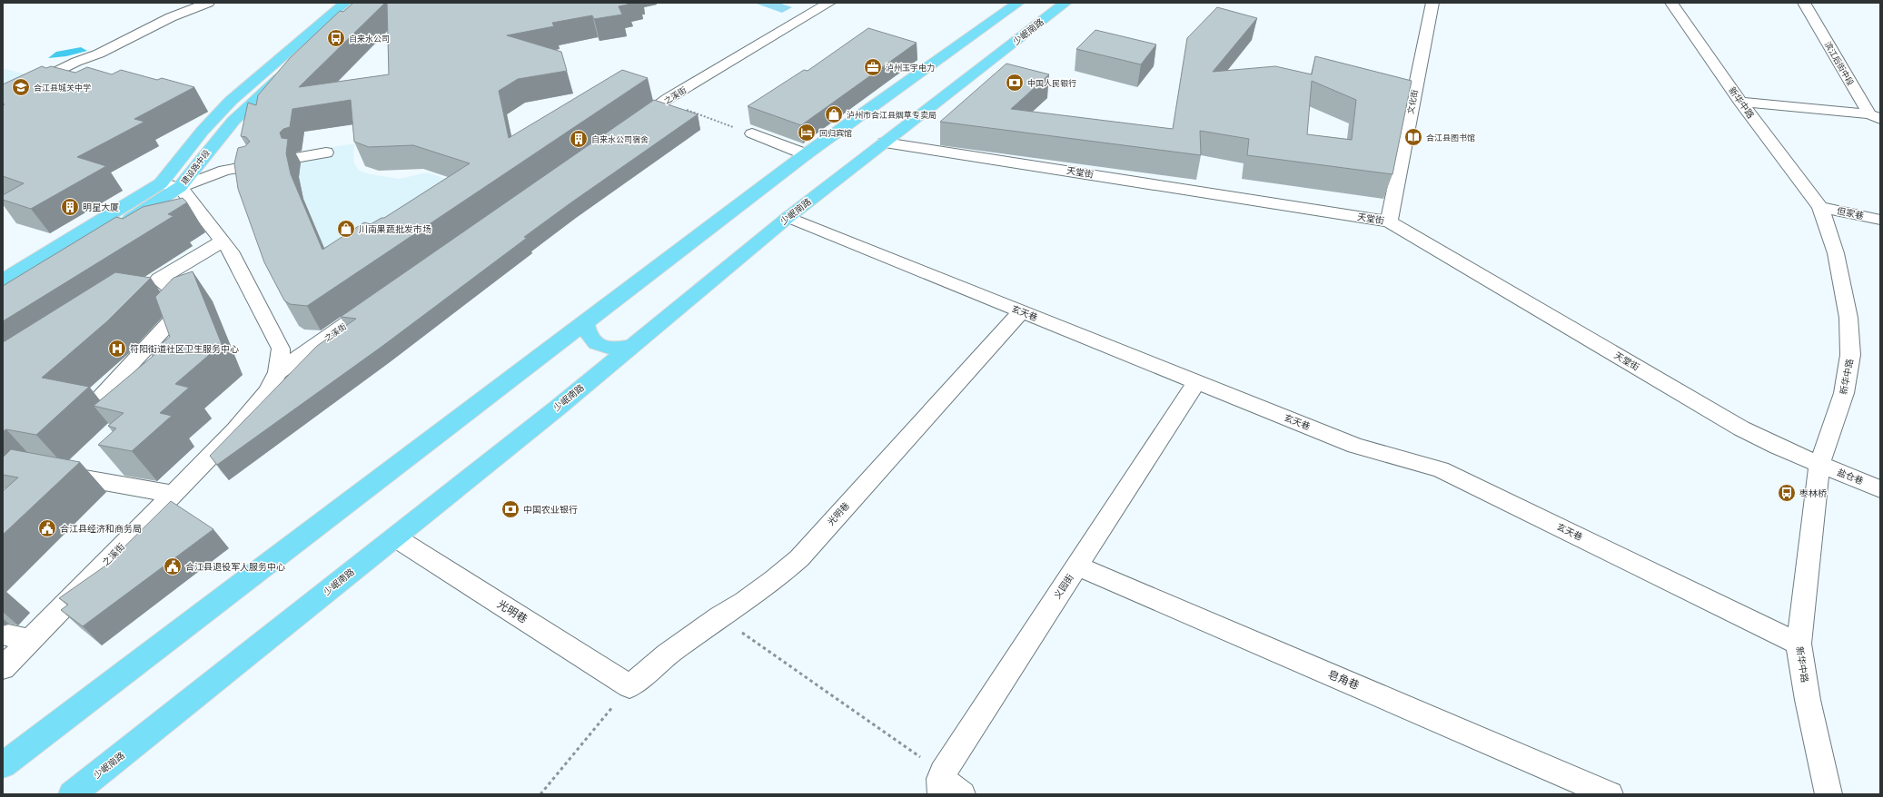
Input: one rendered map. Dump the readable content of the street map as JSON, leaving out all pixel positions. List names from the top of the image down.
{
  "streets": {
    "main road": ["少岷南路", "建设路中段"],
    "street": [
      "滨江后街中段",
      "之溪街",
      "文化街",
      "新华中路",
      "天堂街",
      "但家巷",
      "玄天巷",
      "盐仓巷",
      "光明巷",
      "义园街",
      "皂角巷"
    ]
  },
  "crossings": [
    ["少岷南路", "天堂街"],
    ["少岷南路", "玄天巷"],
    ["少岷南路", "光明巷"],
    ["之溪街", "建设路中段"],
    ["文化街", "天堂街"],
    ["新华中路", "天堂街"],
    ["新华中路", "但家巷"],
    ["新华中路", "玄天巷"],
    ["新华中路", "盐仓巷"],
    ["天堂街", "盐仓巷"],
    ["玄天巷", "光明巷"],
    ["玄天巷", "义园街"],
    ["义园街", "皂角巷"]
  ],
  "places": {
    "bus stop": ["自来水公司", "枣林桥"],
    "office": ["泸州玉宇电力"],
    "bank": ["中国人民银行", "中国农业银行"],
    "school or university": ["合江县城关中学"],
    "shop": ["泸州市合江县烟草专卖局", "川南果蔬批发市场"],
    "hotel": ["回归宾馆"],
    "library": ["合江县图书馆"],
    "building": ["自来水公司宿舍", "明星大厦"],
    "hospital": ["符阳街道社区卫生服务中心"],
    "public building": ["合江县经济和商务局", "合江县退役军人服务中心"]
  }
}
